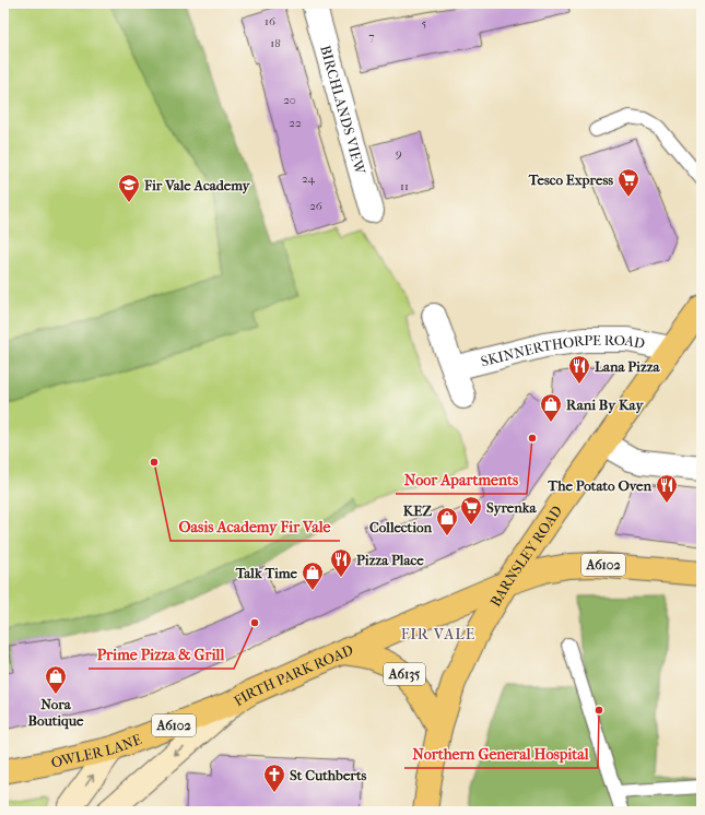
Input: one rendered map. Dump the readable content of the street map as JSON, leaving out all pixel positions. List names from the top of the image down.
{
  "streets": {
    "main road": [
      "BARNSLEY ROAD",
      "A6102",
      "A6135",
      "FIRTH PARK ROAD",
      "OWLER LANE"
    ],
    "street": ["BIRCHLANDS VIEW", "SKINNERTHORPE ROAD"]
  },
  "crossings": [
    ["SKINNERTHORPE ROAD", "BARNSLEY ROAD"],
    ["BARNSLEY ROAD", "A6102"],
    ["BARNSLEY ROAD", "A6135"],
    ["BARNSLEY ROAD", "FIRTH PARK ROAD"],
    ["A6102", "FIRTH PARK ROAD"],
    ["A6135", "FIRTH PARK ROAD"],
    ["FIRTH PARK ROAD", "OWLER LANE"]
  ],
  "one_way": ["FIRTH PARK ROAD"],
  "districts": ["FIR VALE"],
  "places": {
    "supermarket": ["Tesco Express", "Syrenka"],
    "school or university": ["Fir Vale Academy"],
    "restaurant": ["Lana Pizza", "The Potato Oven", "Pizza Place"],
    "shop": [
      "Rani By Kay",
      "KEZ Collection",
      "Talk Time",
      "Nora Boutique"
    ],
    "other": [
      "Noor Apartments",
      "Oasis Academy Fir Vale",
      "Prime Pizza & Grill",
      "Northern General Hospital"
    ],
    "church": ["St Cuthberts"]
  },
  "house_numbers": [
    "16",
    "5",
    "7",
    "18",
    "20",
    "22",
    "9",
    "24",
    "11",
    "26"
  ]
}
